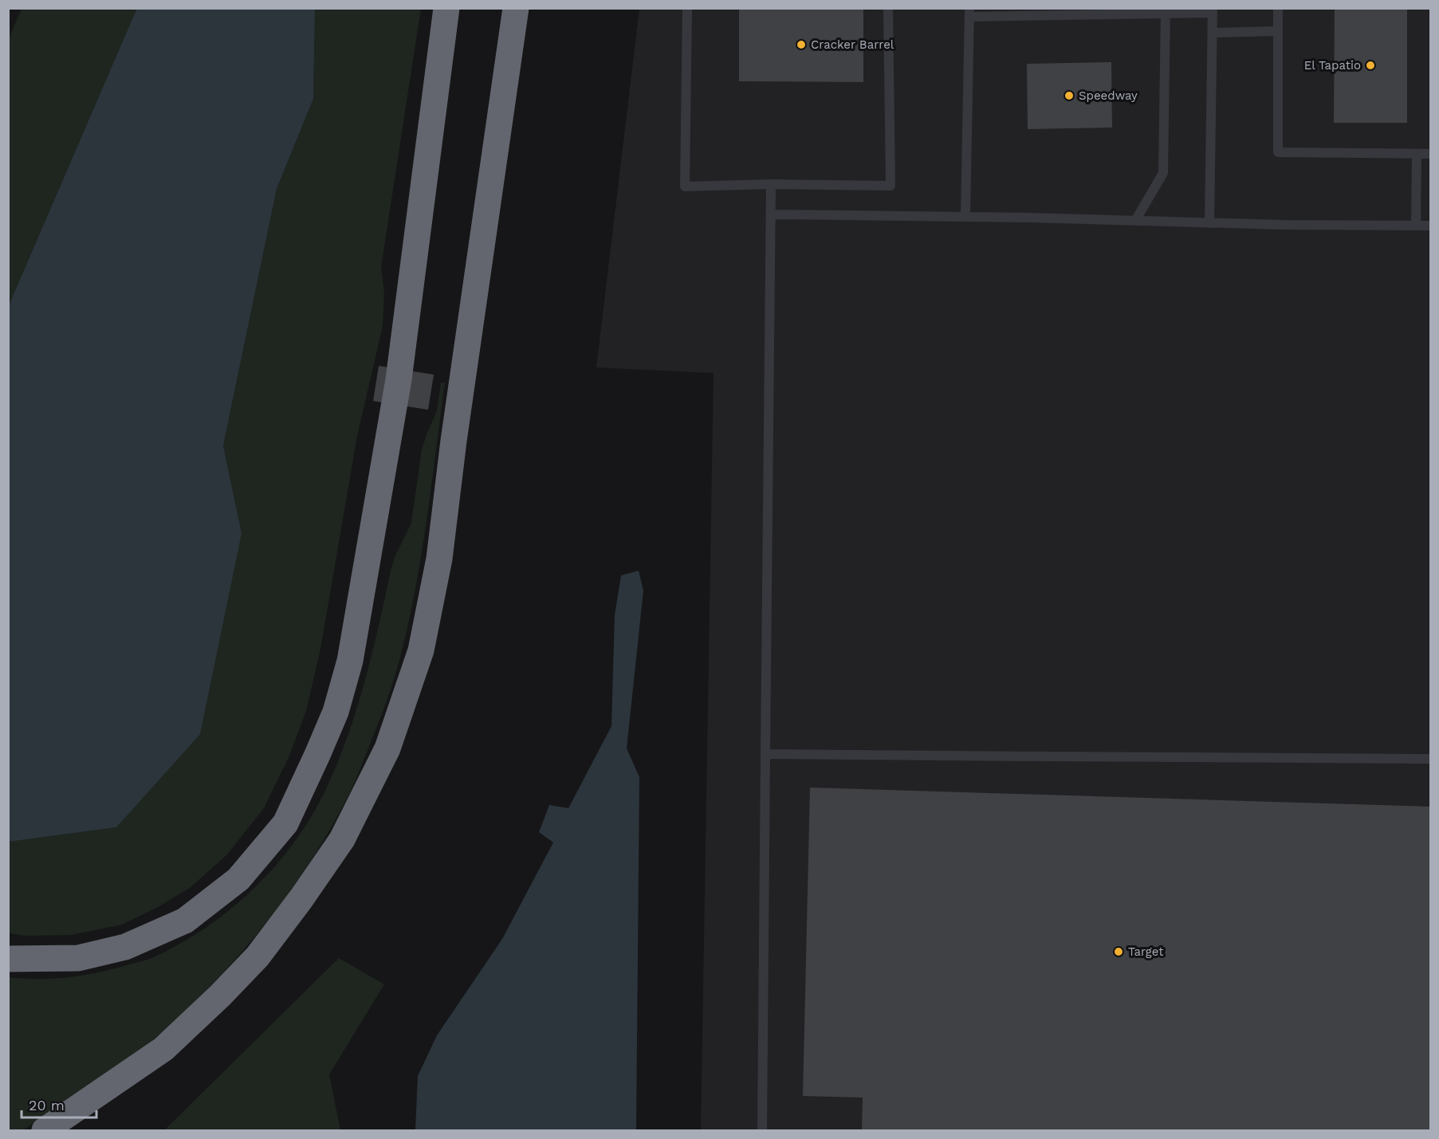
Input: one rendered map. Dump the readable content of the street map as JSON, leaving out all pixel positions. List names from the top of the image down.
{
  "places": [
    "Cracker Barrel",
    "El Tapatio",
    "Speedway",
    "Target"
  ],
  "scale_bar": "20 m"
}
